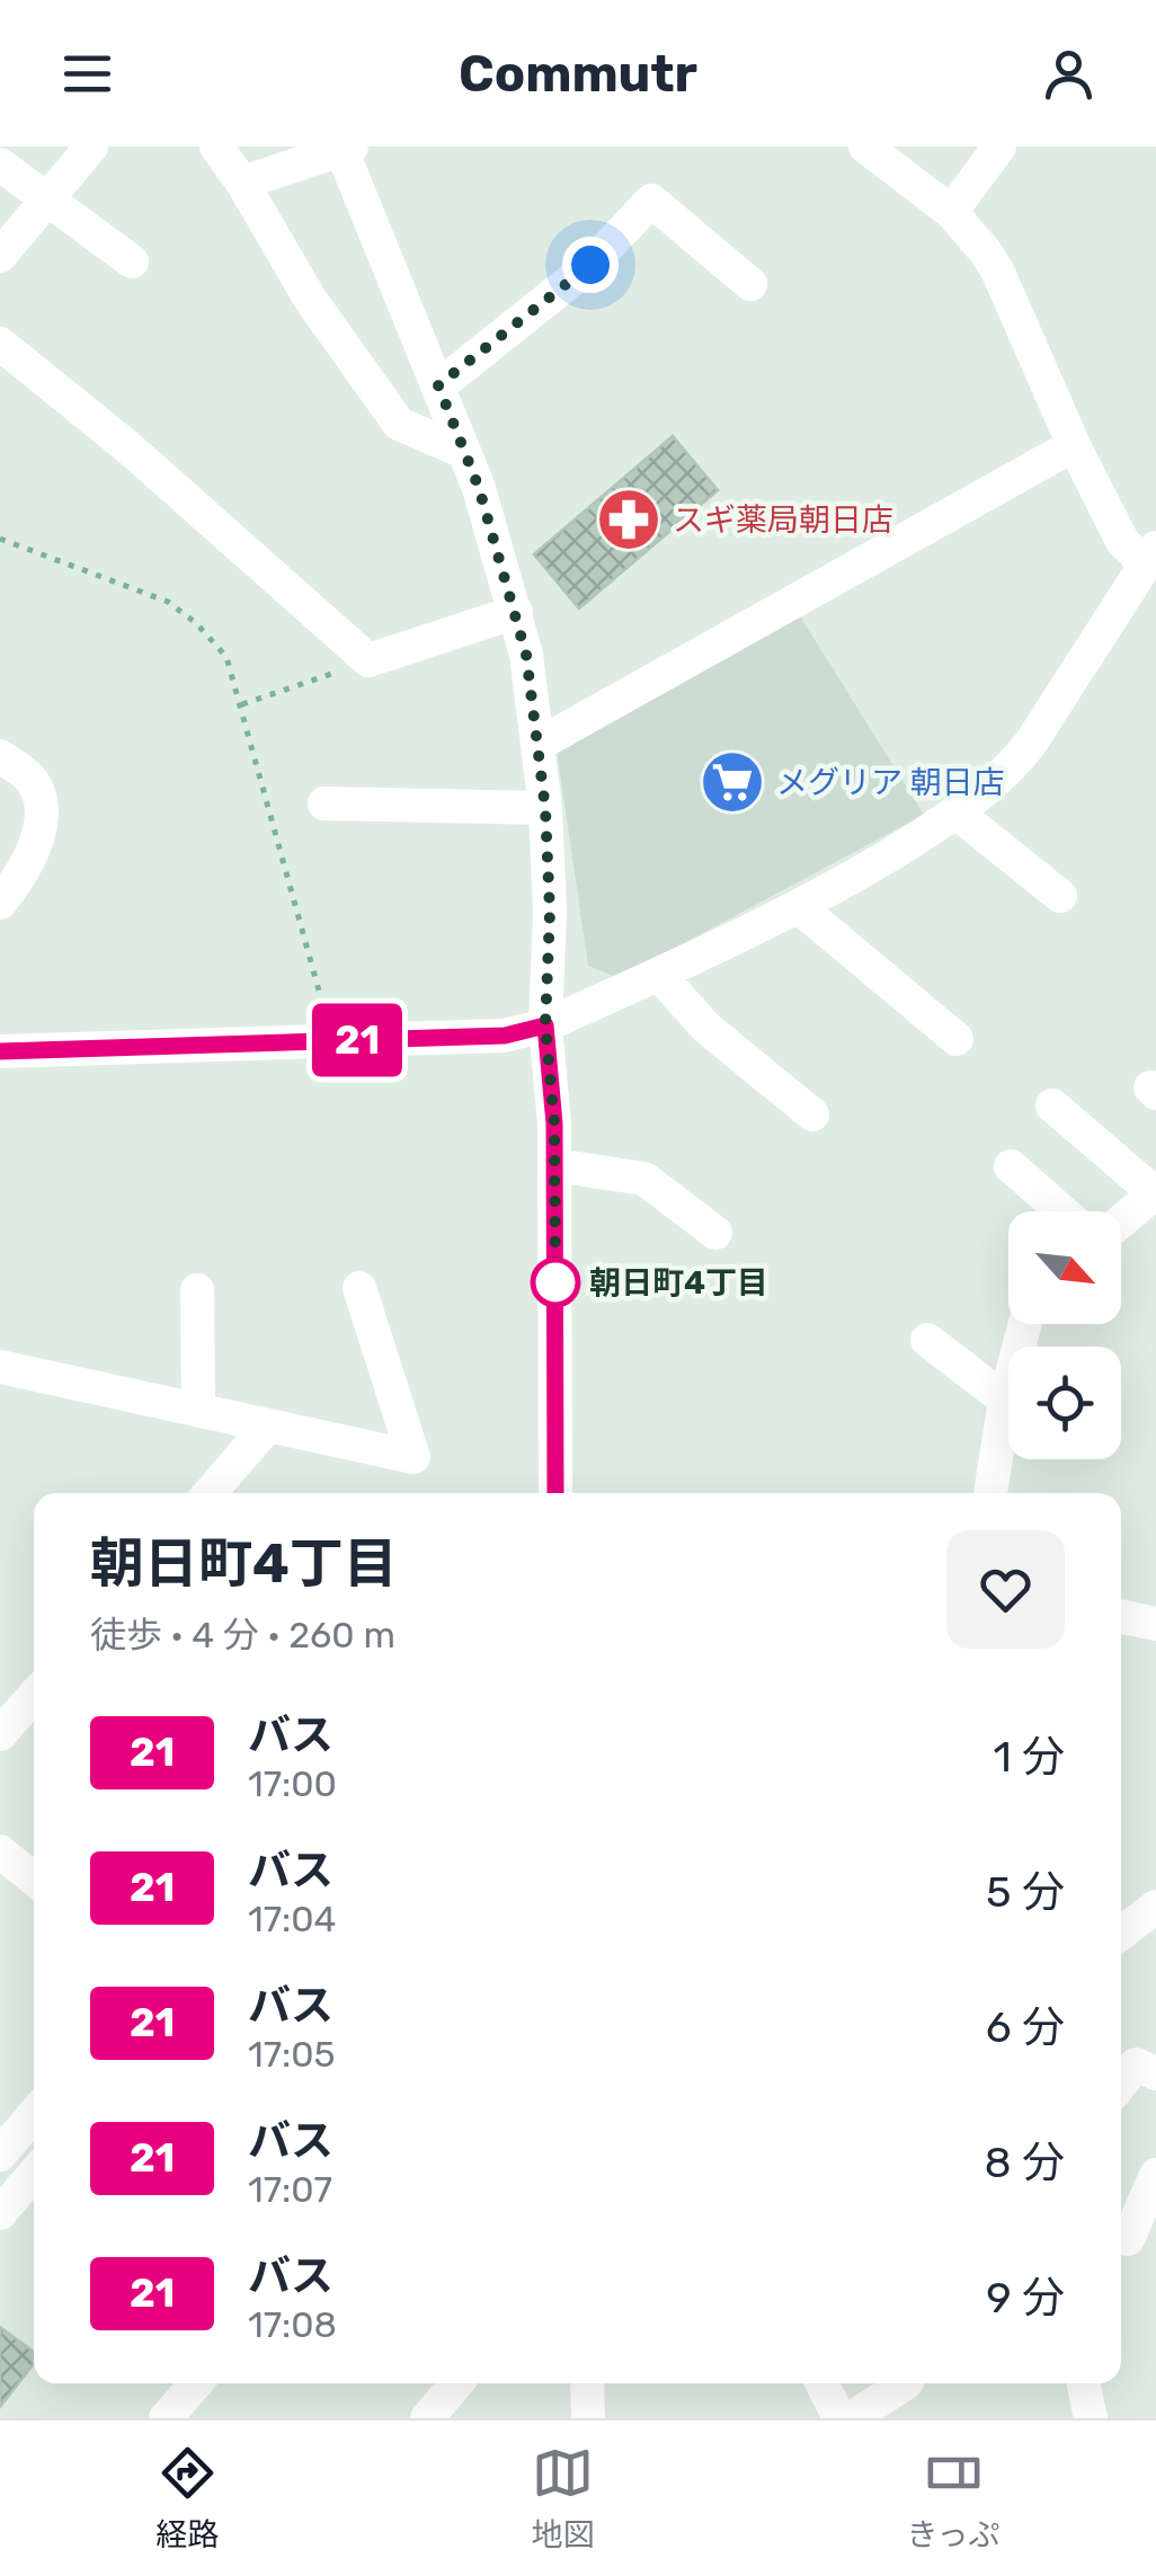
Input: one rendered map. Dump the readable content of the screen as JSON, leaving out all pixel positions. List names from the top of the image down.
{
  "places": {
    "pharmacy": ["スギ薬局朝日店"],
    "supermarket": ["メグリア 朝日店"],
    "other": ["朝日町4丁目"]
  },
  "lines": ["bus line 21"],
  "north": "bottom right",
  "page": {
    "header": "Commutr",
    "on_map": "21",
    "heading": ["朝日町4丁目", "徒歩 · 4 分 · 260 m"],
    "list": [
      {
        "mark": "21",
        "name": "バス",
        "note": "17:00",
        "value": "1 分"
      },
      {
        "mark": "21",
        "name": "バス",
        "note": "17:04",
        "value": "5 分"
      },
      {
        "mark": "21",
        "name": "バス",
        "note": "17:05",
        "value": "6 分"
      },
      {
        "mark": "21",
        "name": "バス",
        "note": "17:07",
        "value": "8 分"
      },
      {
        "mark": "21",
        "name": "バス",
        "note": "17:08",
        "value": "9 分"
      }
    ],
    "tabs": ["経路", "地図", "きっぷ"]
  }
}
